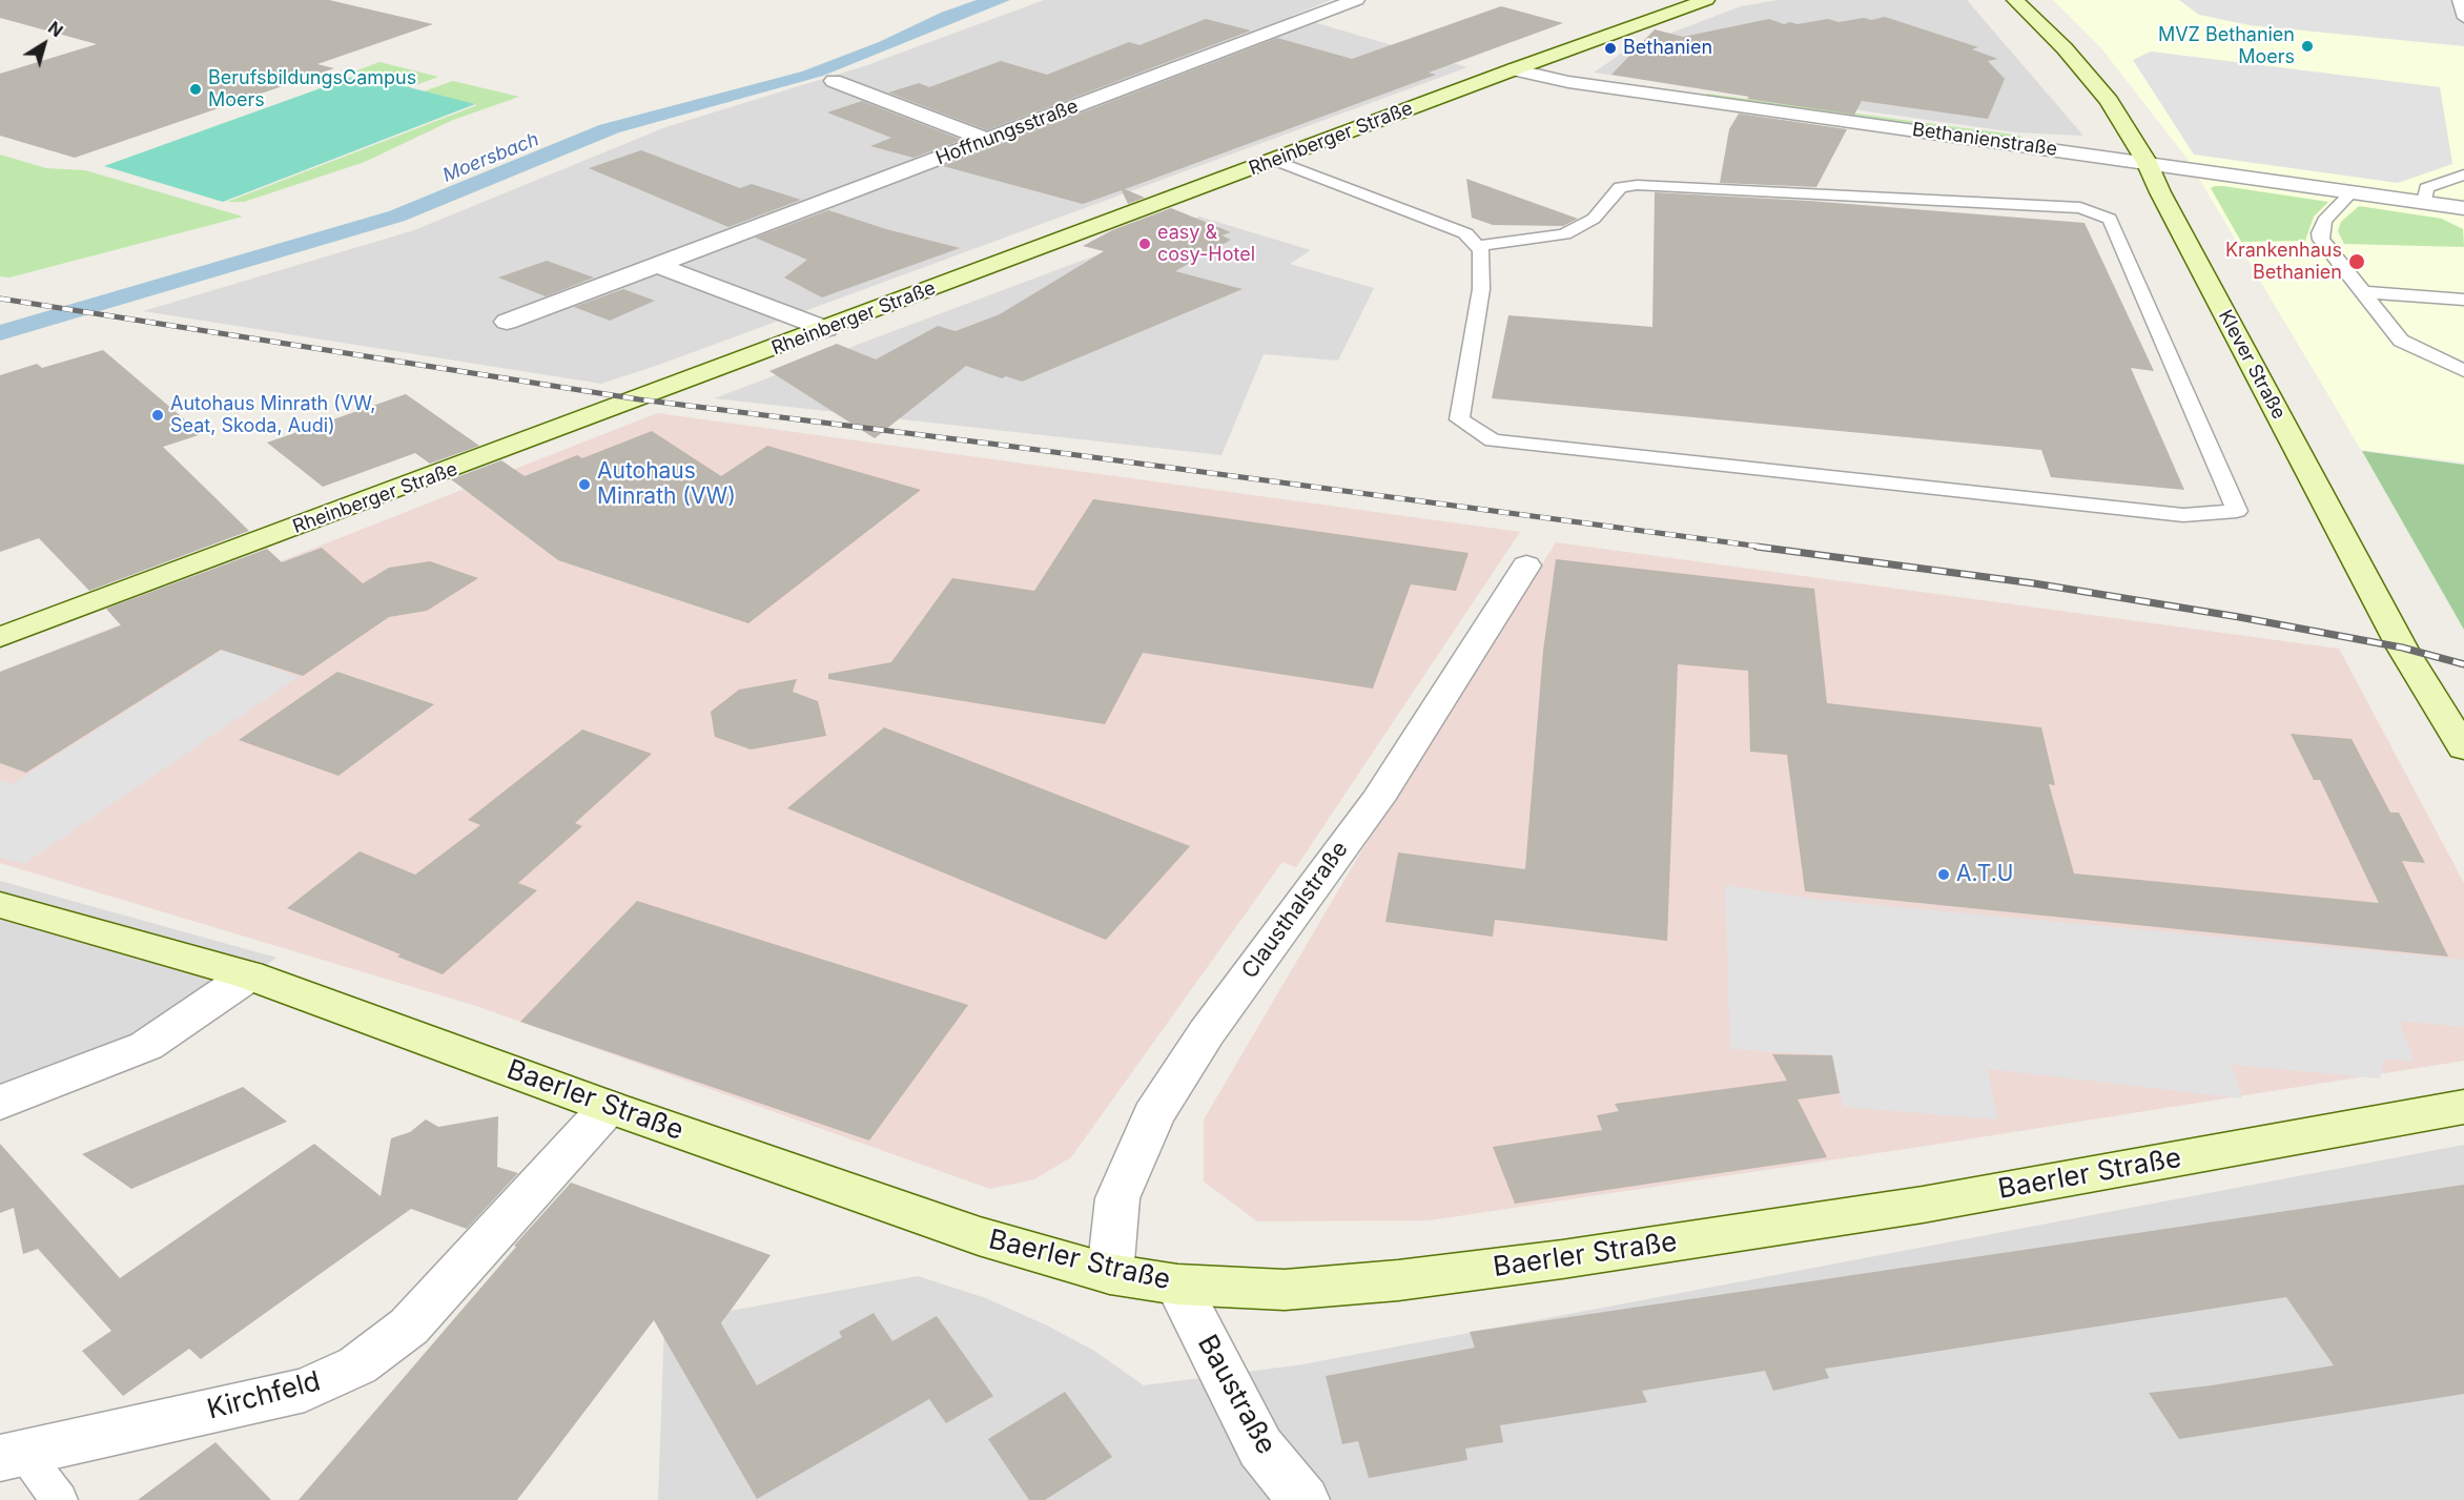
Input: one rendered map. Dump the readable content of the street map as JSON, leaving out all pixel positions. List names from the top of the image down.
{
  "streets": {
    "main road": ["Rheinberger Straße", "Klever Straße", "Baerler Straße"],
    "street": [
      "Hoffnungsstraße",
      "Bethanienstraße",
      "Clausthalstraße",
      "Baustraße",
      "Kirchfeld"
    ]
  },
  "crossings": [
    ["Rheinberger Straße", "Bethanienstraße"],
    ["Bethanienstraße", "Klever Straße"],
    ["Clausthalstraße", "Baerler Straße"],
    ["Baerler Straße", "Baustraße"],
    ["Baerler Straße", "Kirchfeld"]
  ],
  "water": ["Moersbach"],
  "places": [
    "MVZ Bethanien Moers",
    "Bethanien",
    "BerufsbildungsCampus Moers",
    "easy & cosy-Hotel",
    "Krankenhaus Bethanien",
    "Autohaus Minrath (VW, Seat, Skoda, Audi)",
    "Autohaus Minrath (VW)",
    "A.T.U"
  ],
  "north": "top right"
}
